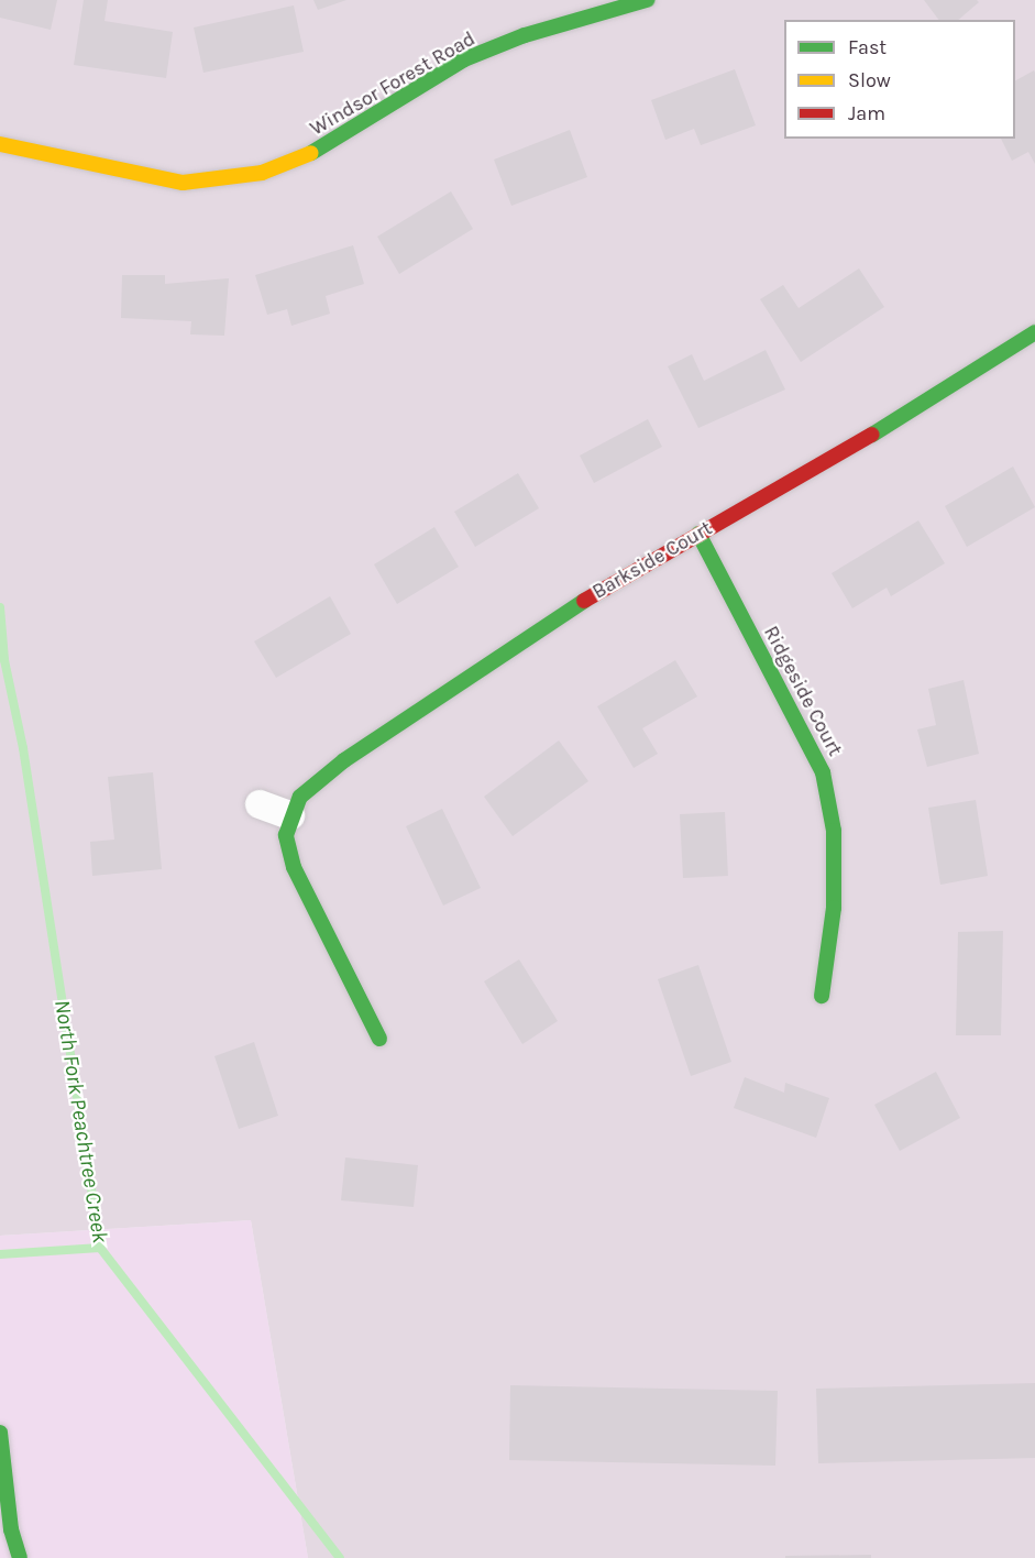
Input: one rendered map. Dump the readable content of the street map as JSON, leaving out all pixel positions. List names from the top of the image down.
{
  "streets": {
    "street": ["Windsor Forest Road", "Barkside Court", "Ridgeside Court"]
  },
  "crossings": [
    ["Barkside Court", "Ridgeside Court"]
  ],
  "water": ["North Fork Peachtree Creek"],
  "legend": ["Fast", "Slow", "Jam"]
}
